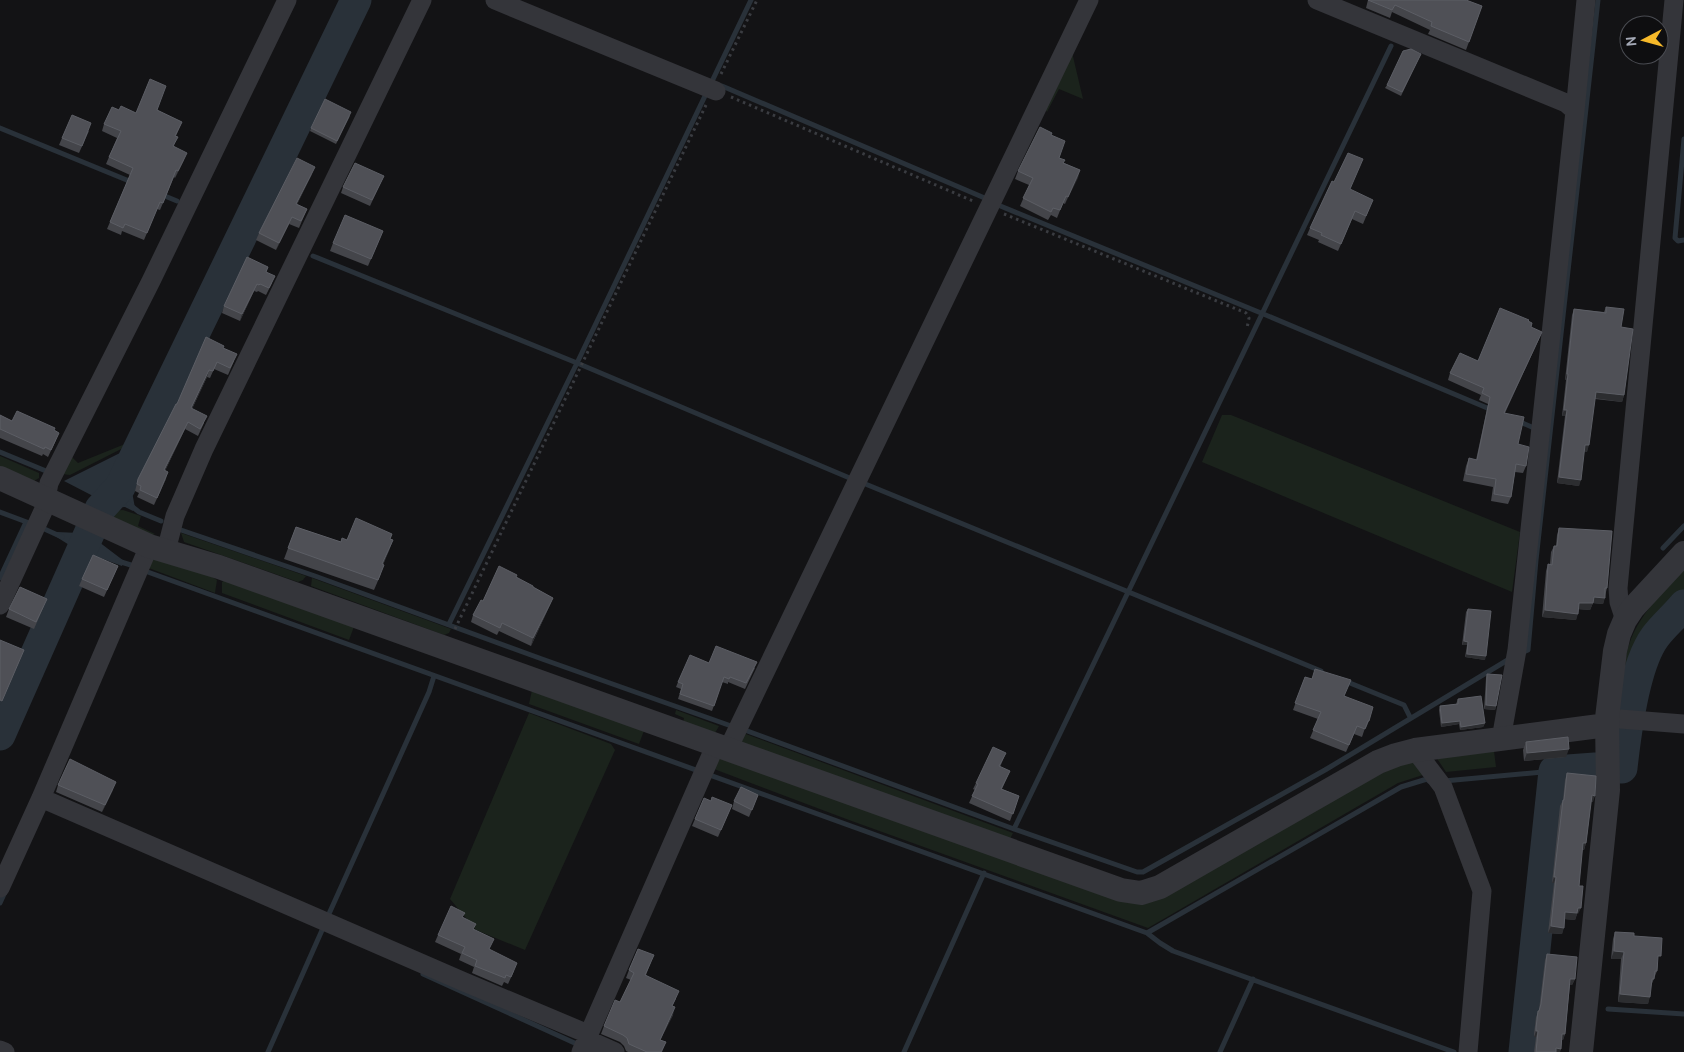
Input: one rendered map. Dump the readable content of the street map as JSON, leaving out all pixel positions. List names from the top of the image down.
{
  "north": "left"
}
